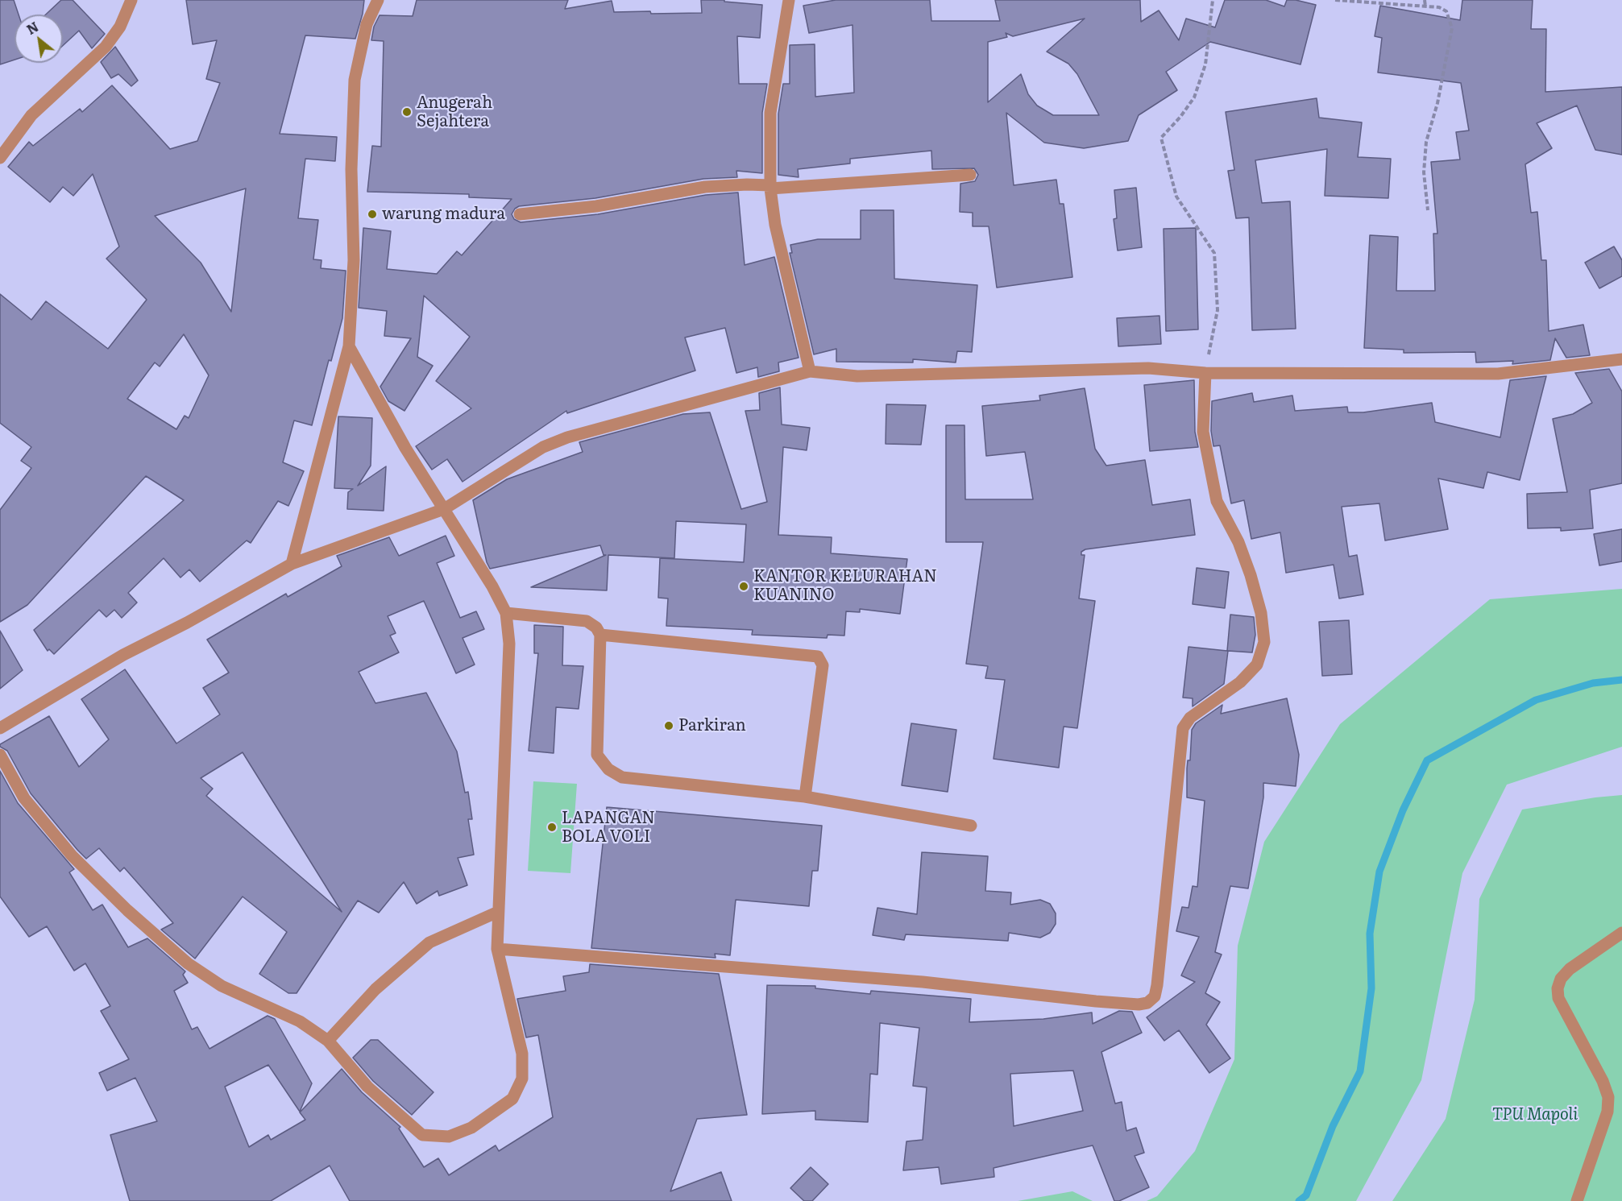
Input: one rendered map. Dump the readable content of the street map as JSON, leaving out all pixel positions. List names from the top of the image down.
{
  "parks": ["TPU Mapoli"],
  "places": [
    "Anugerah Sejahtera",
    "warung madura",
    "KANTOR KELURAHAN KUANINO",
    "Parkiran",
    "LAPANGAN BOLA VOLI"
  ],
  "north": "top left"
}
